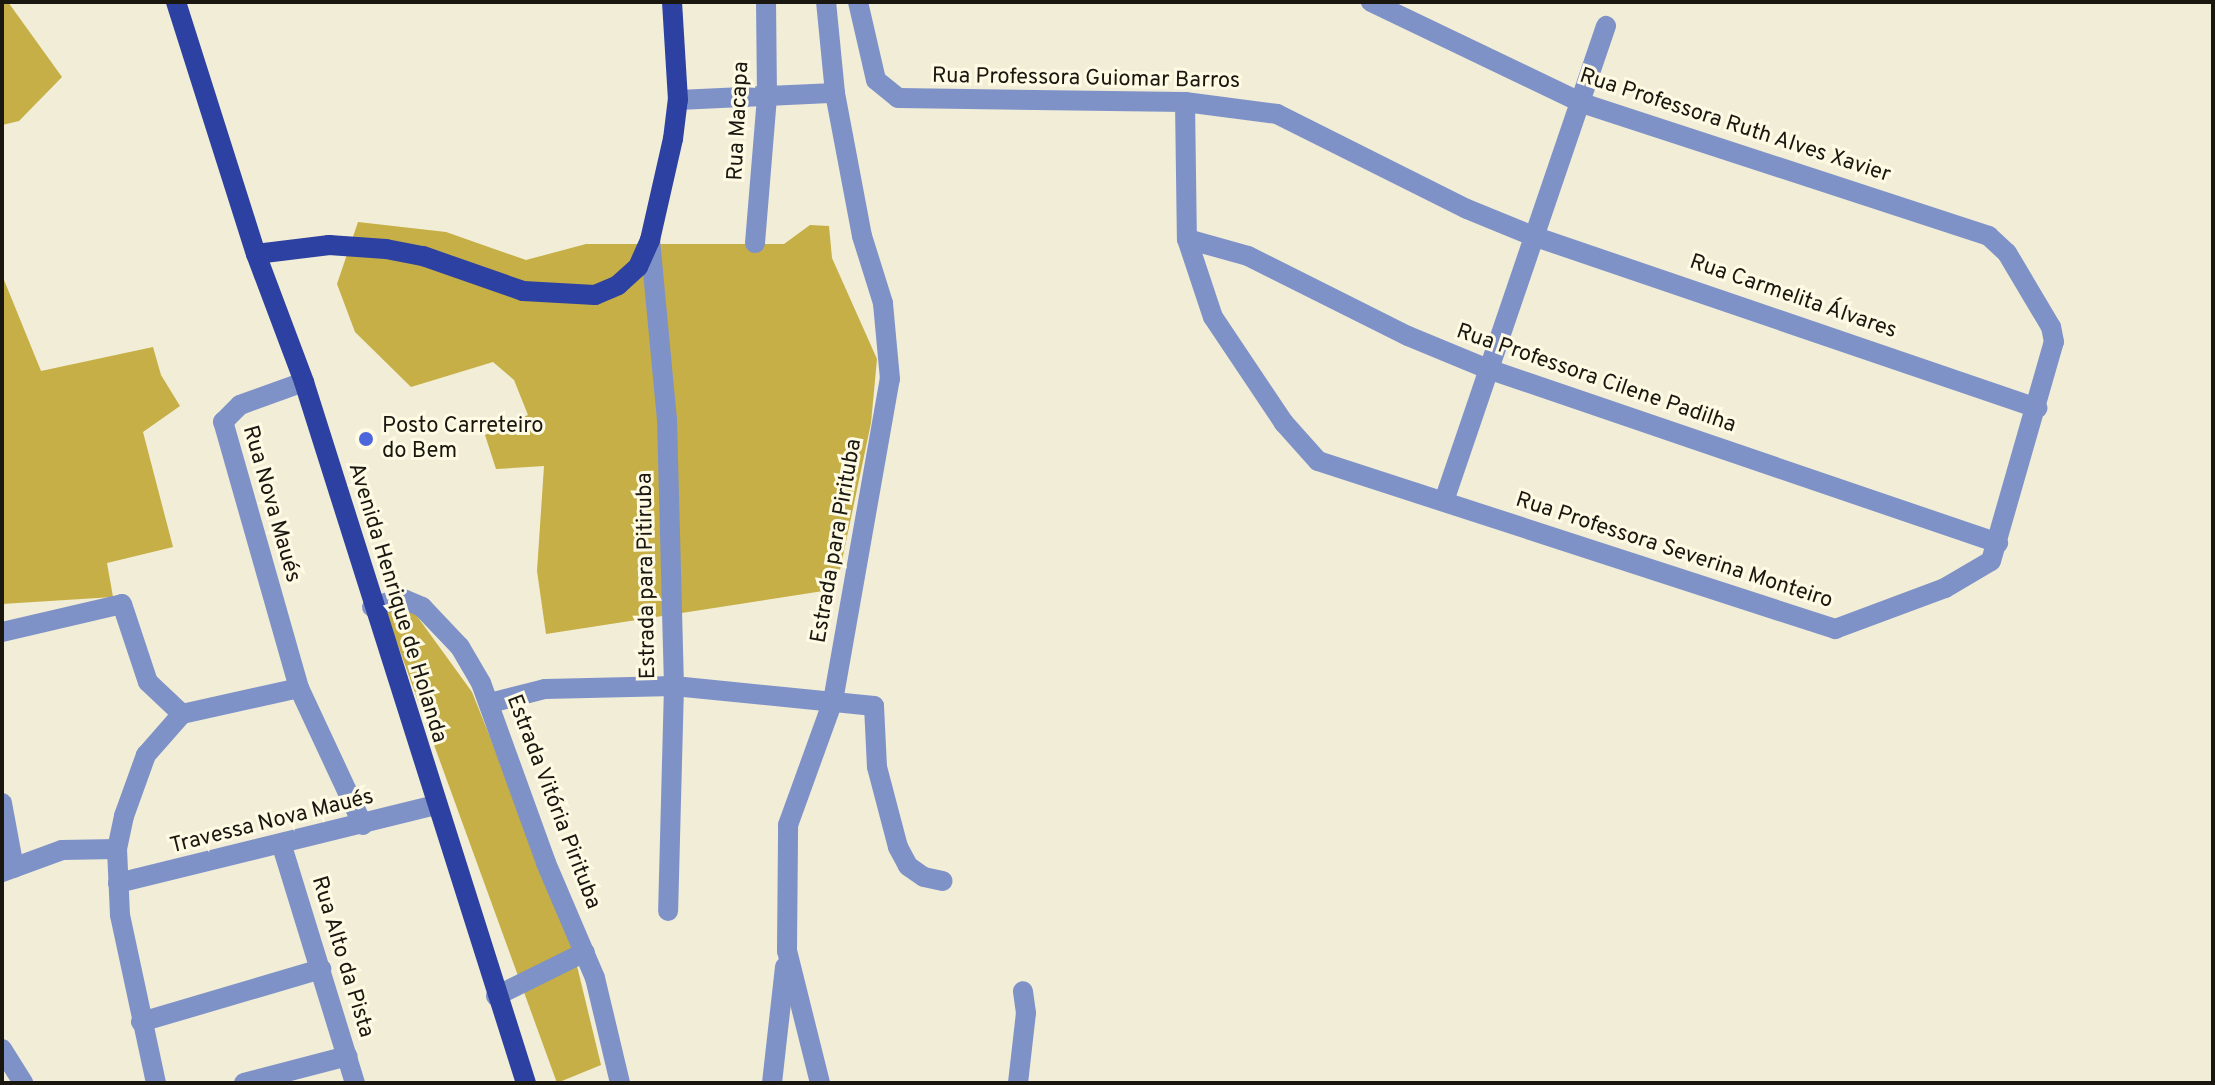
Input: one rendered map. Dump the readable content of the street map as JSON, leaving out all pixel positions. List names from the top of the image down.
{
  "streets": {
    "main road": ["Avenida Henrique de Holanda"],
    "street": [
      "Rua Professora Guiomar Barros",
      "Rua Macapa",
      "Rua Professora Ruth Alves Xavier",
      "Rua Carmelita Álvares",
      "Rua Professora Cilene Padilha",
      "Rua Nova Maués",
      "Estrada para Pirituba",
      "Rua Professora Severina Monteiro",
      "Estrada para Pitiruba",
      "Estrada Vitória Pirituba",
      "Travessa Nova Maués",
      "Rua Alto da Pista"
    ]
  },
  "crossings": [
    ["Rua Professora Guiomar Barros", "Rua Carmelita Álvares"],
    ["Rua Professora Ruth Alves Xavier", "Rua Carmelita Álvares"],
    ["Rua Professora Cilene Padilha", "Rua Professora Severina Monteiro"],
    ["Rua Nova Maués", "Avenida Henrique de Holanda"],
    ["Rua Nova Maués", "Travessa Nova Maués"],
    ["Avenida Henrique de Holanda", "Estrada Vitória Pirituba"],
    ["Avenida Henrique de Holanda", "Travessa Nova Maués"],
    ["Travessa Nova Maués", "Rua Alto da Pista"]
  ],
  "places": ["Posto Carreteiro do Bem"]
}
